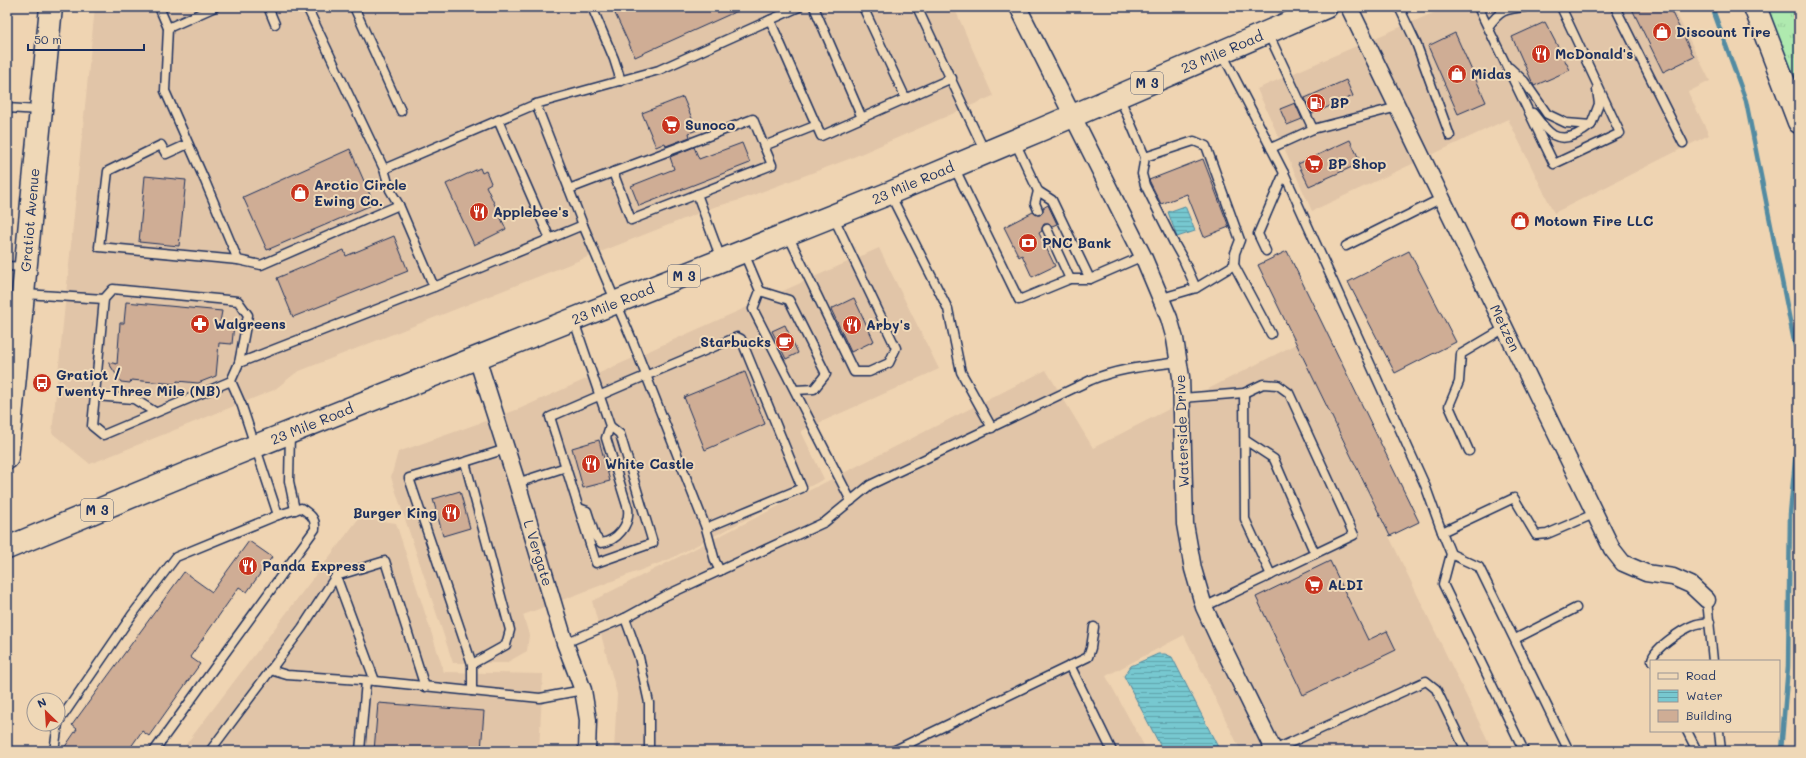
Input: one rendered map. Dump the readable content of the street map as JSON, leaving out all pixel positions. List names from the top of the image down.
{
  "streets": {
    "main road": ["23 Mile Road", "M 3", "Gratiot Avenue"],
    "street": ["Metzen", "Waterside Drive", "L Vergate"]
  },
  "crossings": [
    ["23 Mile Road", "Waterside Drive"],
    ["23 Mile Road", "L Vergate"]
  ],
  "places": {
    "shop": [
      "Discount Tire",
      "Midas",
      "Arctic Circle Ewing Co.",
      "Motown Fire LLC"
    ],
    "restaurant": [
      "McDonald's",
      "Applebee's",
      "Arby's",
      "White Castle",
      "Burger King",
      "Panda Express"
    ],
    "fuel station": ["BP"],
    "supermarket": ["Sunoco", "BP Shop", "ALDI"],
    "bank": ["PNC Bank"],
    "pharmacy": ["Walgreens"],
    "cafe": ["Starbucks"],
    "bus stop": ["Gratiot / Twenty-Three Mile (NB)"]
  },
  "legend": ["Road", "Water", "Building"],
  "scale_bar": "50 m",
  "north": "top left"
}
